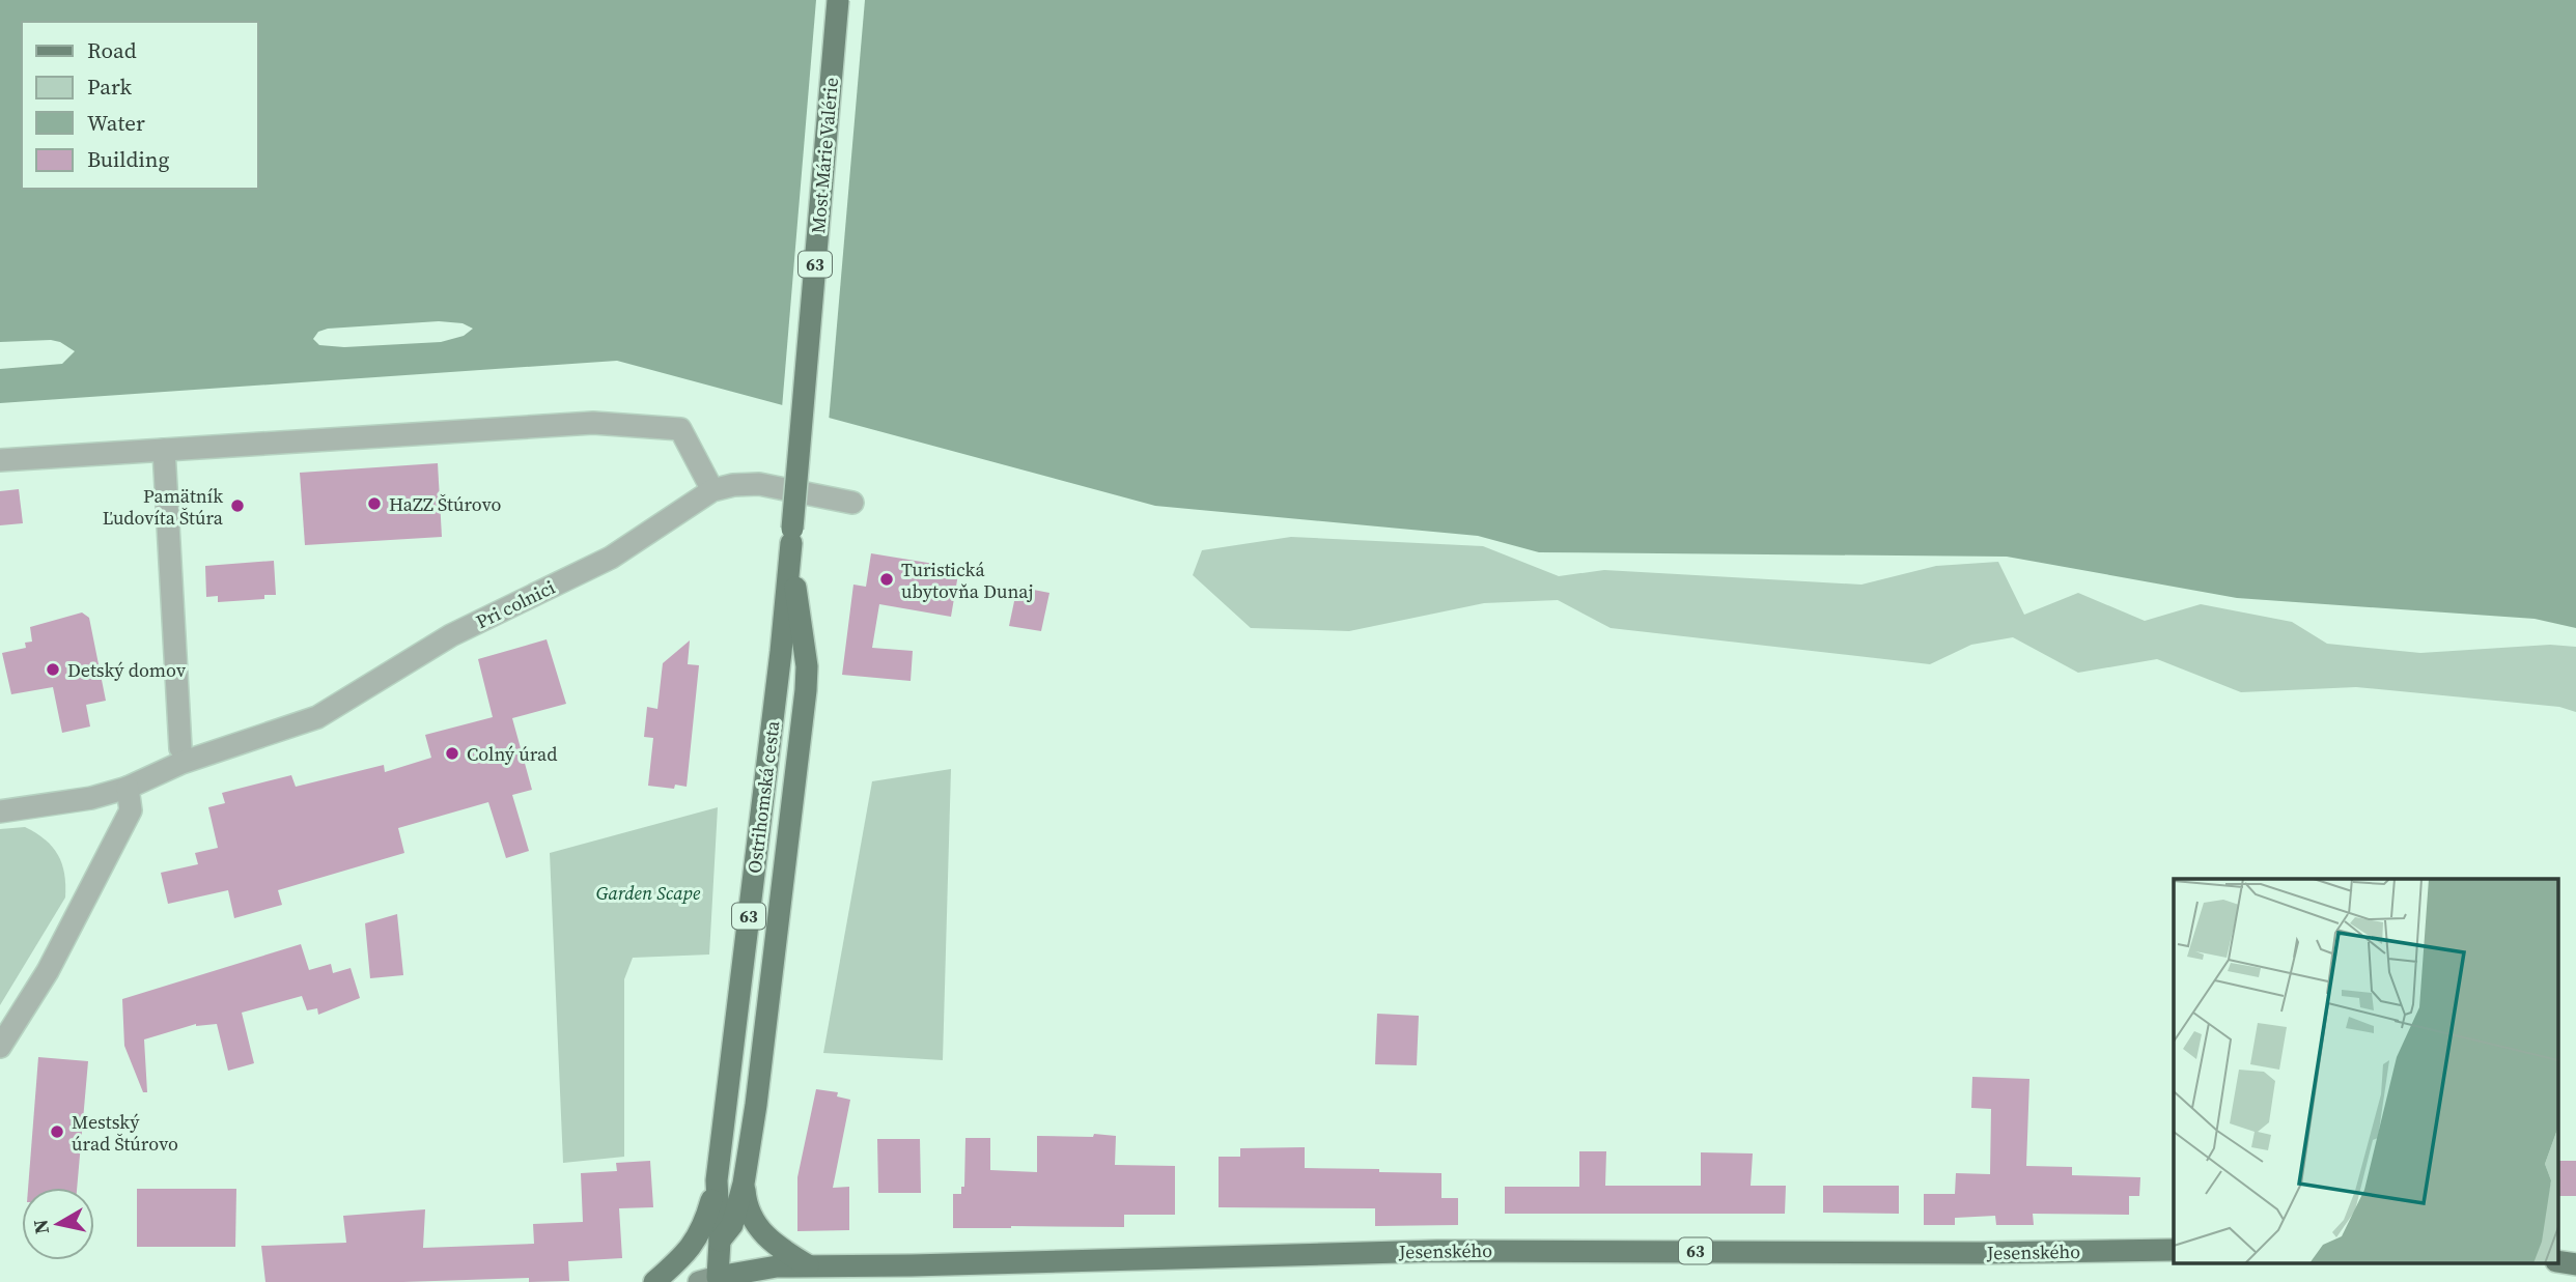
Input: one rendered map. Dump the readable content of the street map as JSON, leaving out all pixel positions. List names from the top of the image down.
{
  "streets": {
    "main road": [
      "Most Márie Valérie",
      "63",
      "Ostrihomská cesta",
      "Jesenského"
    ],
    "street": ["Pri colnici"]
  },
  "crossings": [
    ["Most Márie Valérie", "63"],
    ["Most Márie Valérie", "Ostrihomská cesta"],
    ["63", "Ostrihomská cesta"],
    ["63", "Jesenského"]
  ],
  "parks": ["Garden Scape"],
  "places": [
    "HaZZ Štúrovo",
    "Pamätník Ľudovíta Štúra",
    "Turistická ubytovňa Dunaj",
    "Detský domov",
    "Colný úrad",
    "Mestský úrad Štúrovo"
  ],
  "legend": [
    "Road",
    "Park",
    "Water",
    "Building"
  ],
  "north": "left"
}
